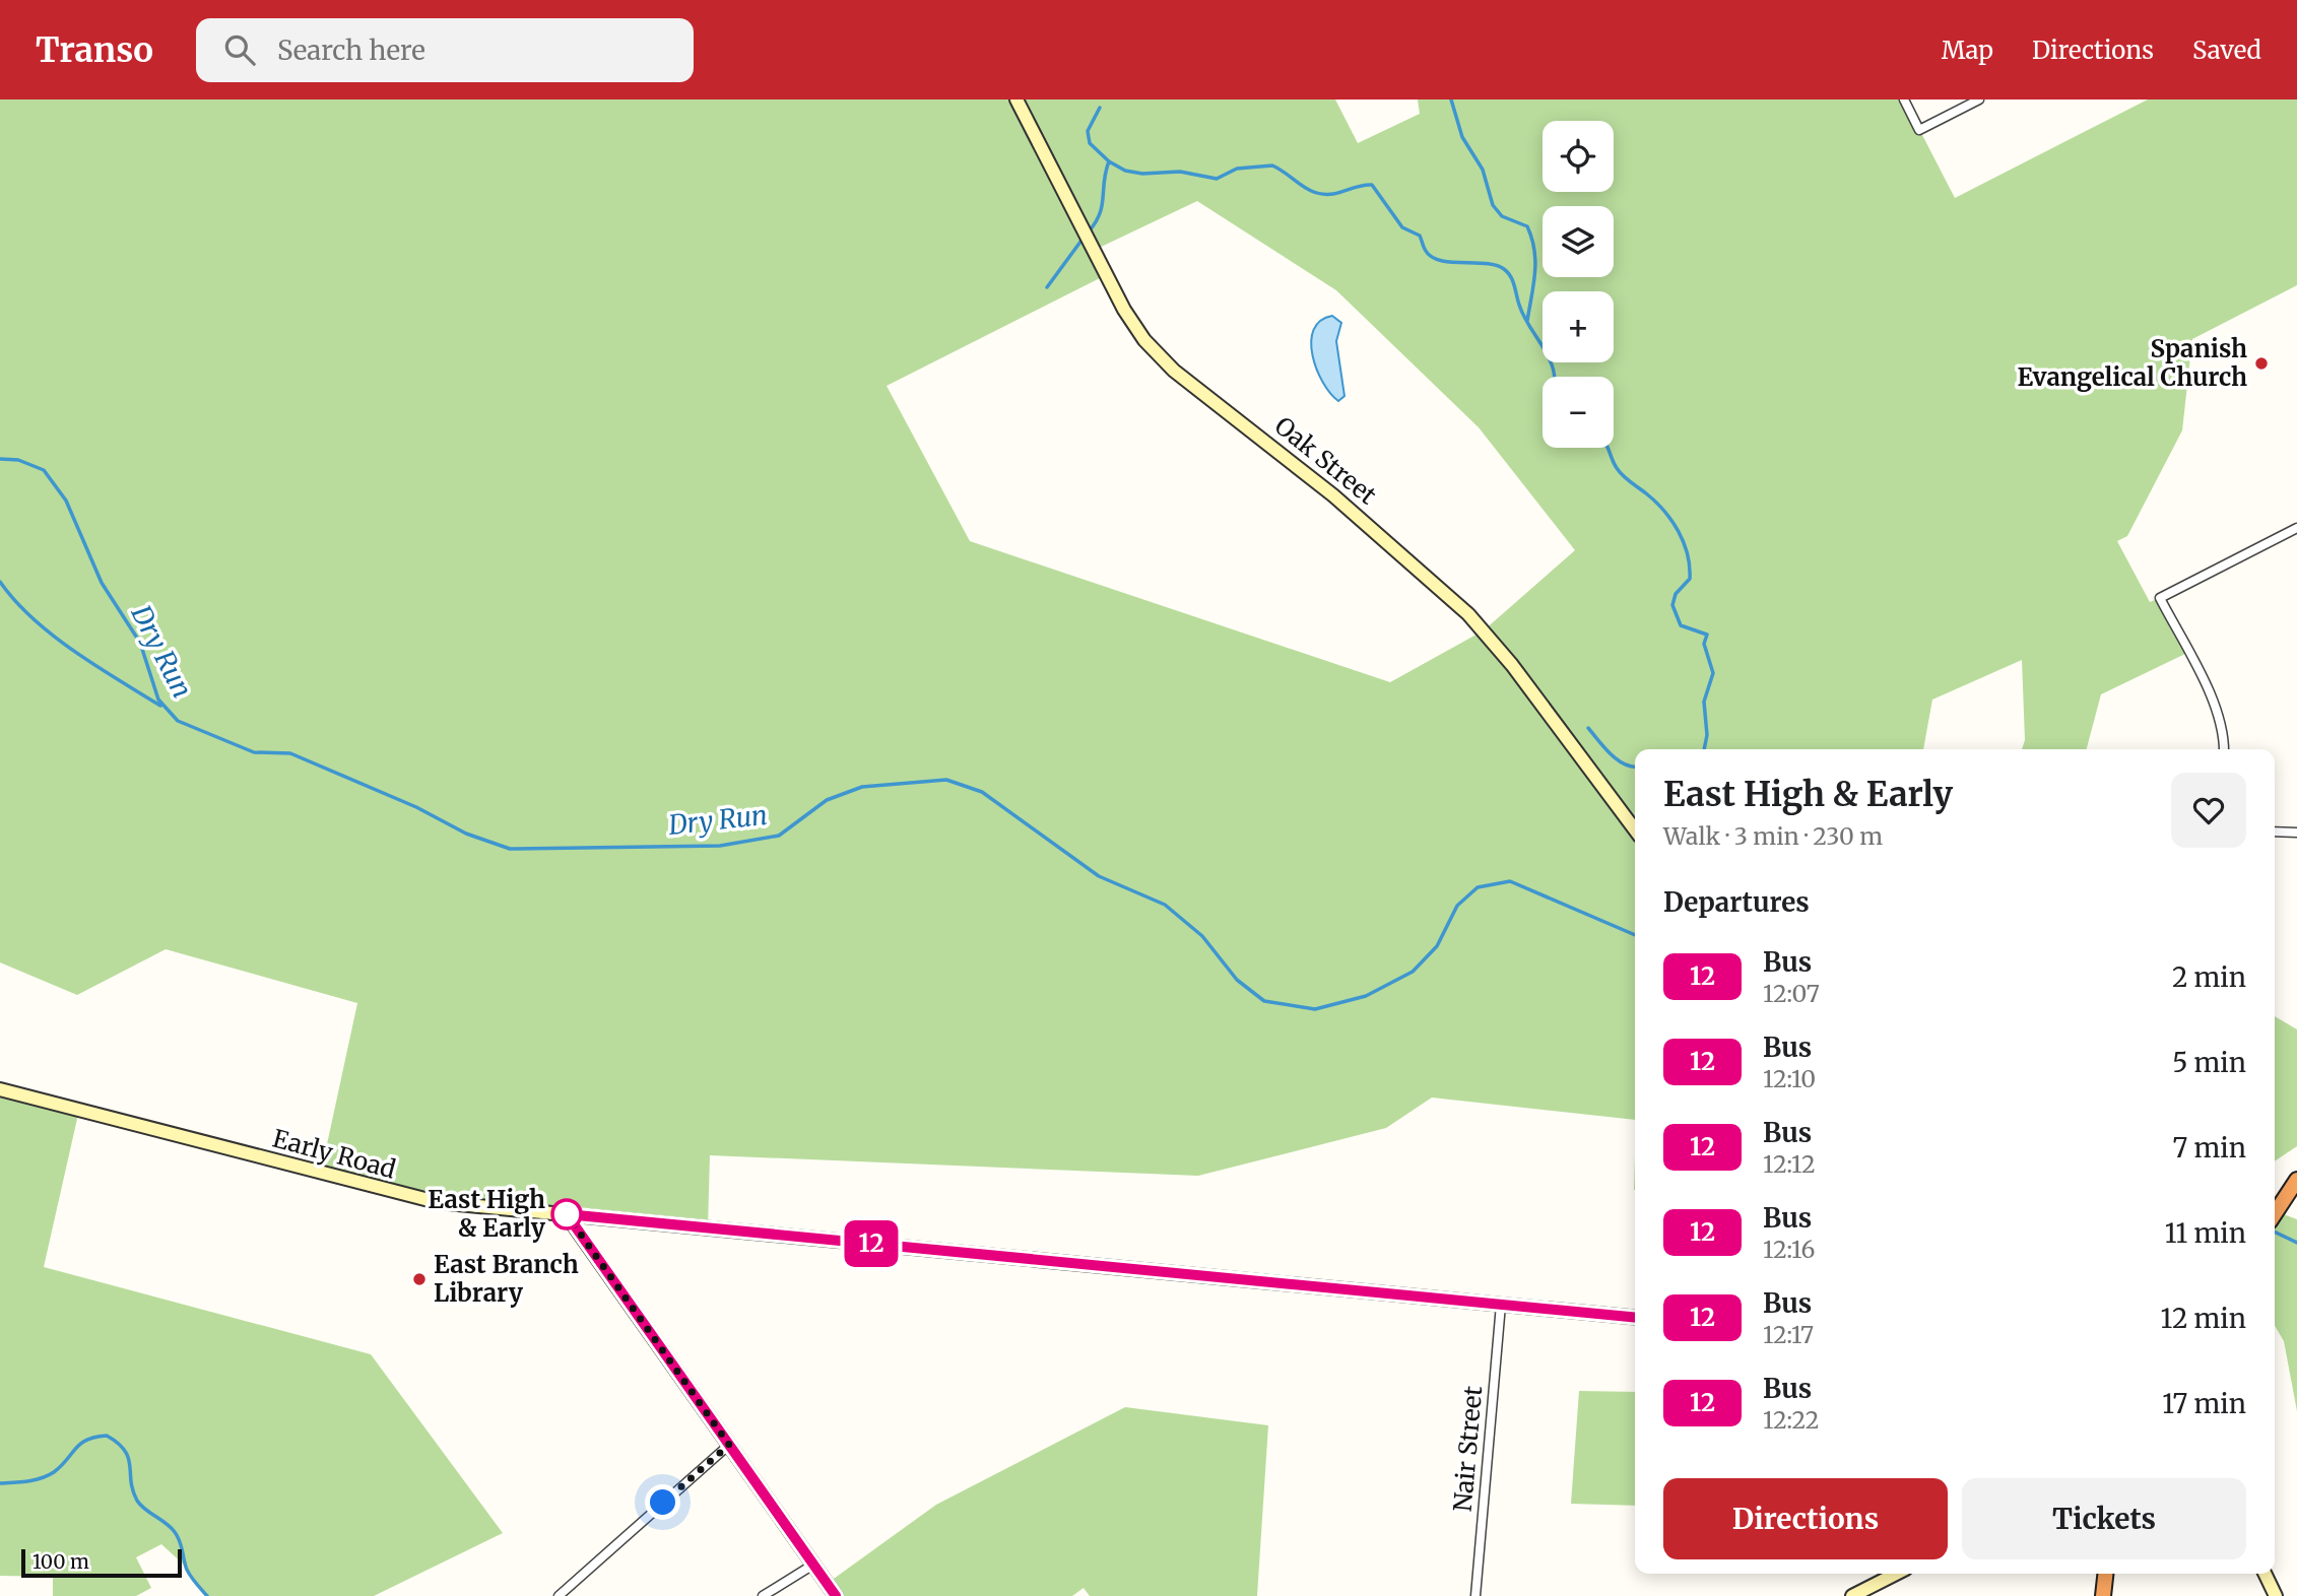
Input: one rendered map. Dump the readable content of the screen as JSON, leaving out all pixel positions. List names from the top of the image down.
{
  "streets": {
    "street": ["Oak Street", "Early Road", "Nair Street"]
  },
  "crossings": [
    ["Early Road", "Nair Street"]
  ],
  "water": ["Dry Run"],
  "places": ["Spanish Evangelical Church", "East High & Early", "East Branch Library"],
  "lines": ["bus line 12"],
  "scale_bar": "100 m",
  "page": {
    "header": "Transo",
    "search": "Search here",
    "nav": ["Map", "Directions", "Saved"],
    "on_map": "12",
    "map_buttons": ["+", "−"],
    "heading": [
      ["East High & Early", "Walk · 3 min · 230 m"],
      "Departures"
    ],
    "list": [
      {
        "mark": "12",
        "name": "Bus",
        "note": "12:07",
        "value": "2 min"
      },
      {
        "mark": "12",
        "name": "Bus",
        "note": "12:10",
        "value": "5 min"
      },
      {
        "mark": "12",
        "name": "Bus",
        "note": "12:12",
        "value": "7 min"
      },
      {
        "mark": "12",
        "name": "Bus",
        "note": "12:16",
        "value": "11 min"
      },
      {
        "mark": "12",
        "name": "Bus",
        "note": "12:17",
        "value": "12 min"
      },
      {
        "mark": "12",
        "name": "Bus",
        "note": "12:22",
        "value": "17 min"
      }
    ],
    "buttons": ["Directions", "Tickets"],
    "scale": "100 m"
  }
}
